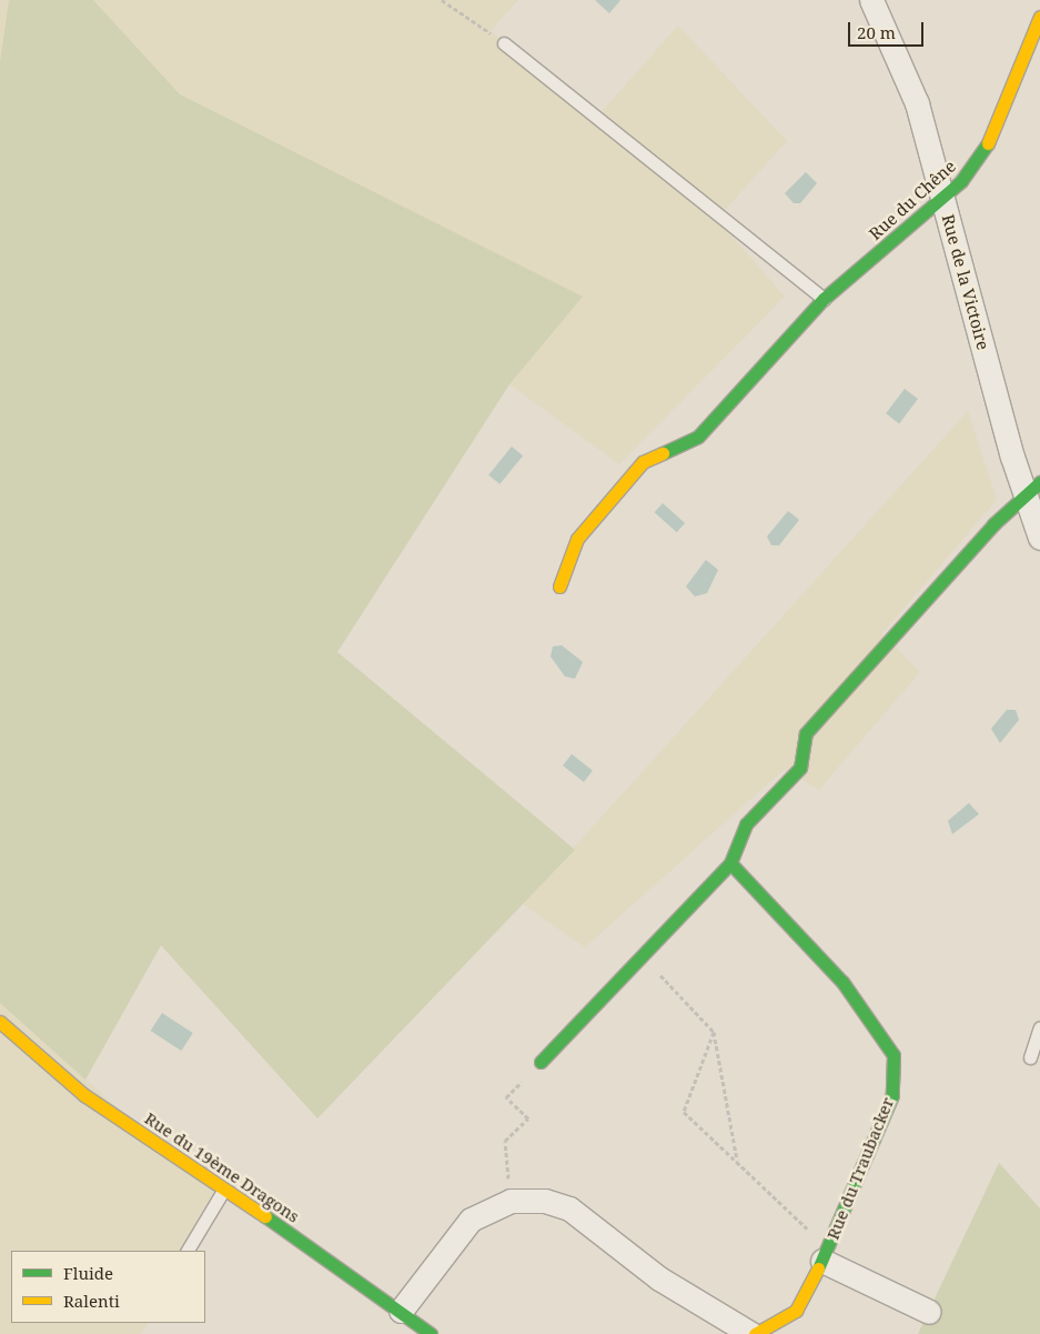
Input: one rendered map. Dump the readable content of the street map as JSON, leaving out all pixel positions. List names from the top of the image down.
{
  "streets": {
    "street": [
      "Rue du Chêne",
      "Rue de la Victoire",
      "Rue du 19ème Dragons",
      "Rue du Traubacker"
    ]
  },
  "crossings": [
    ["Rue du Chêne", "Rue de la Victoire"],
    ["Rue du 19ème Dragons", "Rue du Traubacker"]
  ],
  "legend": ["Fluide", "Ralenti"],
  "scale_bar": "20 m"
}
